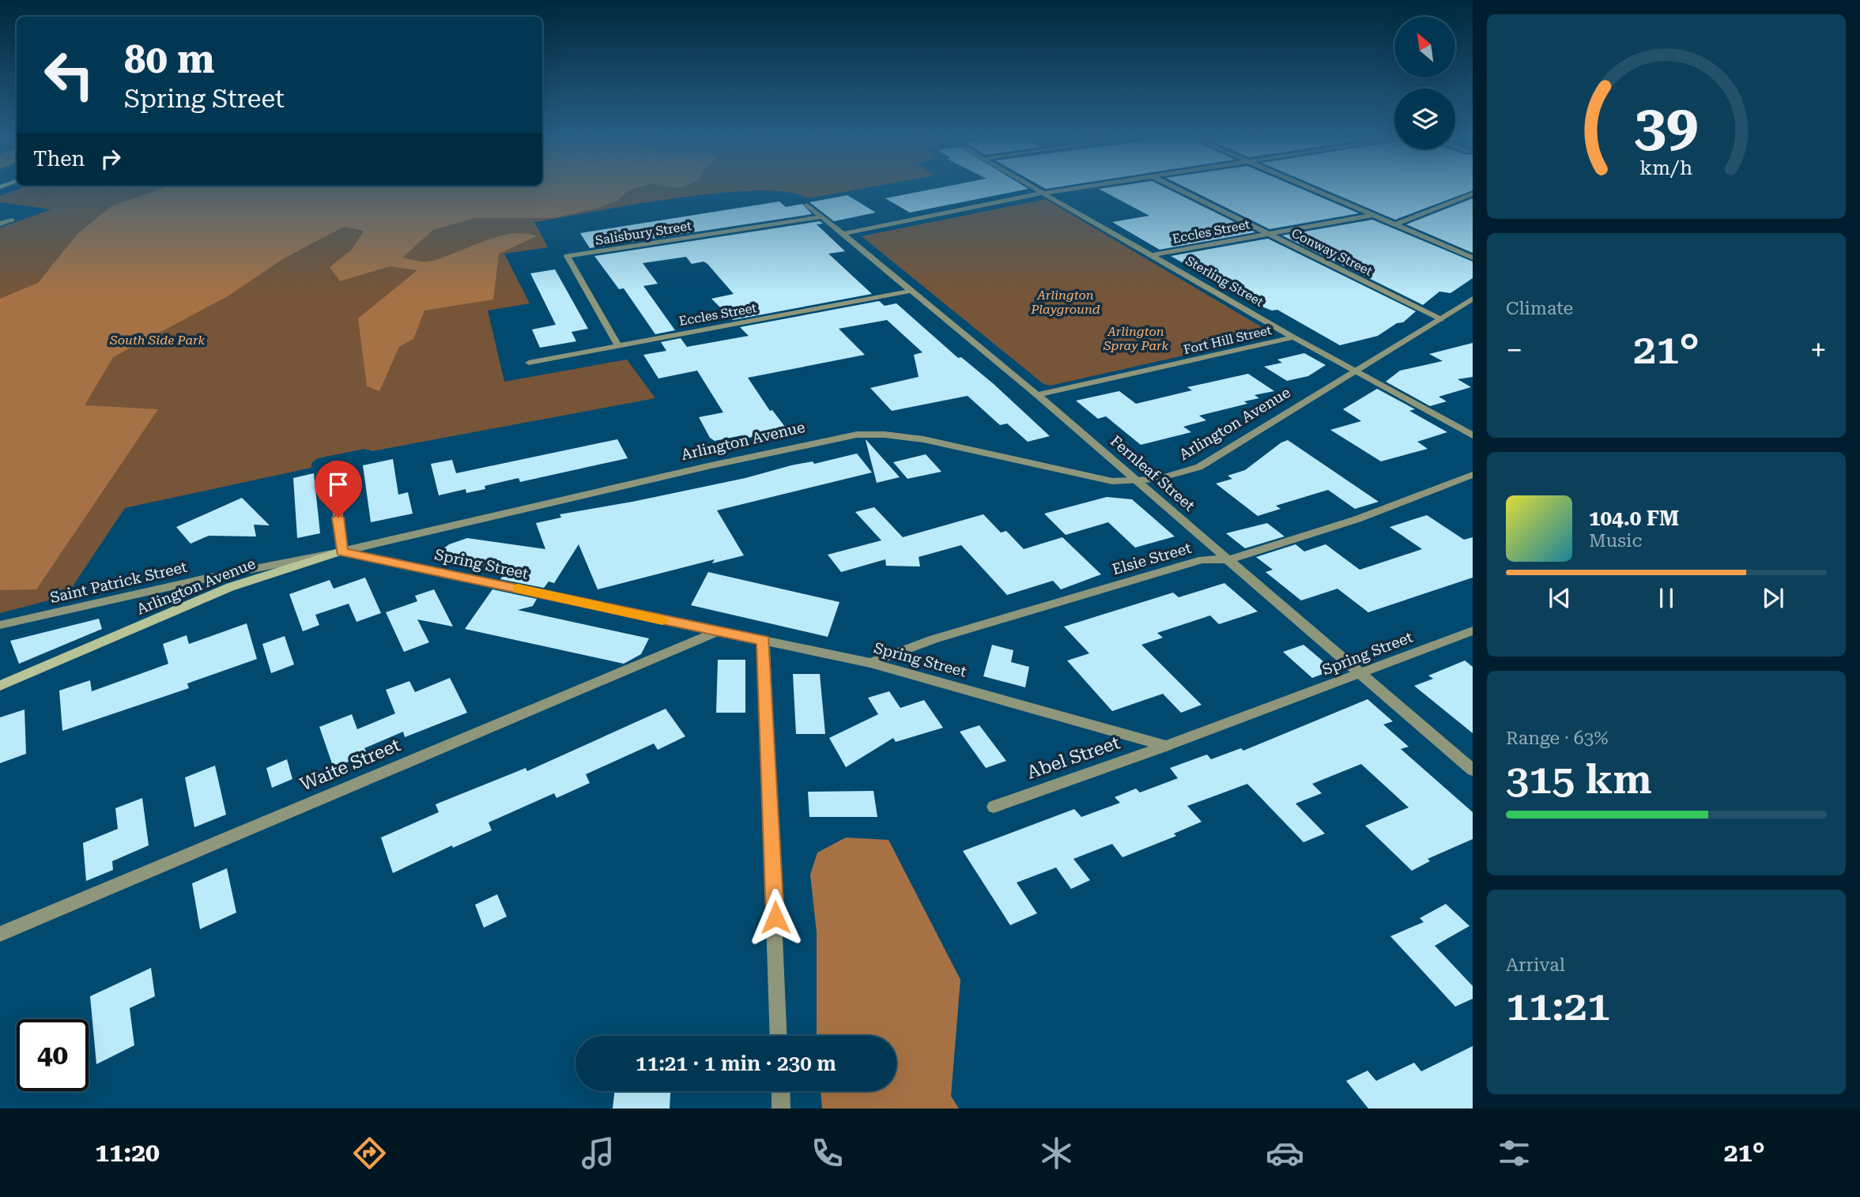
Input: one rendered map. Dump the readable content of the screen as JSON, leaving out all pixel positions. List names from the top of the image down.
{
  "streets": {
    "main road": ["Arlington Avenue"],
    "street": [
      "Eccles Street",
      "Salisbury Street",
      "Conway Street",
      "Sterling Street",
      "Fort Hill Street",
      "Fernleaf Street",
      "Elsie Street",
      "Spring Street",
      "Saint Patrick Street",
      "Abel Street",
      "Waite Street"
    ]
  },
  "crossings": [
    ["Eccles Street", "Salisbury Street"],
    ["Eccles Street", "Conway Street"],
    ["Eccles Street", "Sterling Street"],
    ["Eccles Street", "Fernleaf Street"],
    ["Salisbury Street", "Fernleaf Street"],
    ["Conway Street", "Arlington Avenue"],
    ["Sterling Street", "Fort Hill Street"],
    ["Sterling Street", "Arlington Avenue"],
    ["Fort Hill Street", "Fernleaf Street"],
    ["Arlington Avenue", "Fernleaf Street"],
    ["Arlington Avenue", "Spring Street"],
    ["Arlington Avenue", "Saint Patrick Street"],
    ["Fernleaf Street", "Elsie Street"],
    ["Fernleaf Street", "Spring Street"],
    ["Elsie Street", "Spring Street"],
    ["Spring Street", "Saint Patrick Street"],
    ["Spring Street", "Abel Street"],
    ["Spring Street", "Waite Street"]
  ],
  "parks": ["Arlington Playground", "Arlington Spray Park", "South Side Park"],
  "north": "top left",
  "page": {
    "turn": ["80 m", "Spring Street"],
    "then": "Then",
    "tile": [
      "Climate",
      ["Range · 63%", "315 km"],
      ["Arrival", "11:21"]
    ],
    "heat": ["−", "21°", "+"],
    "song": ["104.0 FM", "Music"],
    "limit": "40",
    "trip": "11:21 · 1 min · 230 m",
    "tabs": ["11:20", "21°"],
    "gauge": ["39", "km/h"]
  }
}
